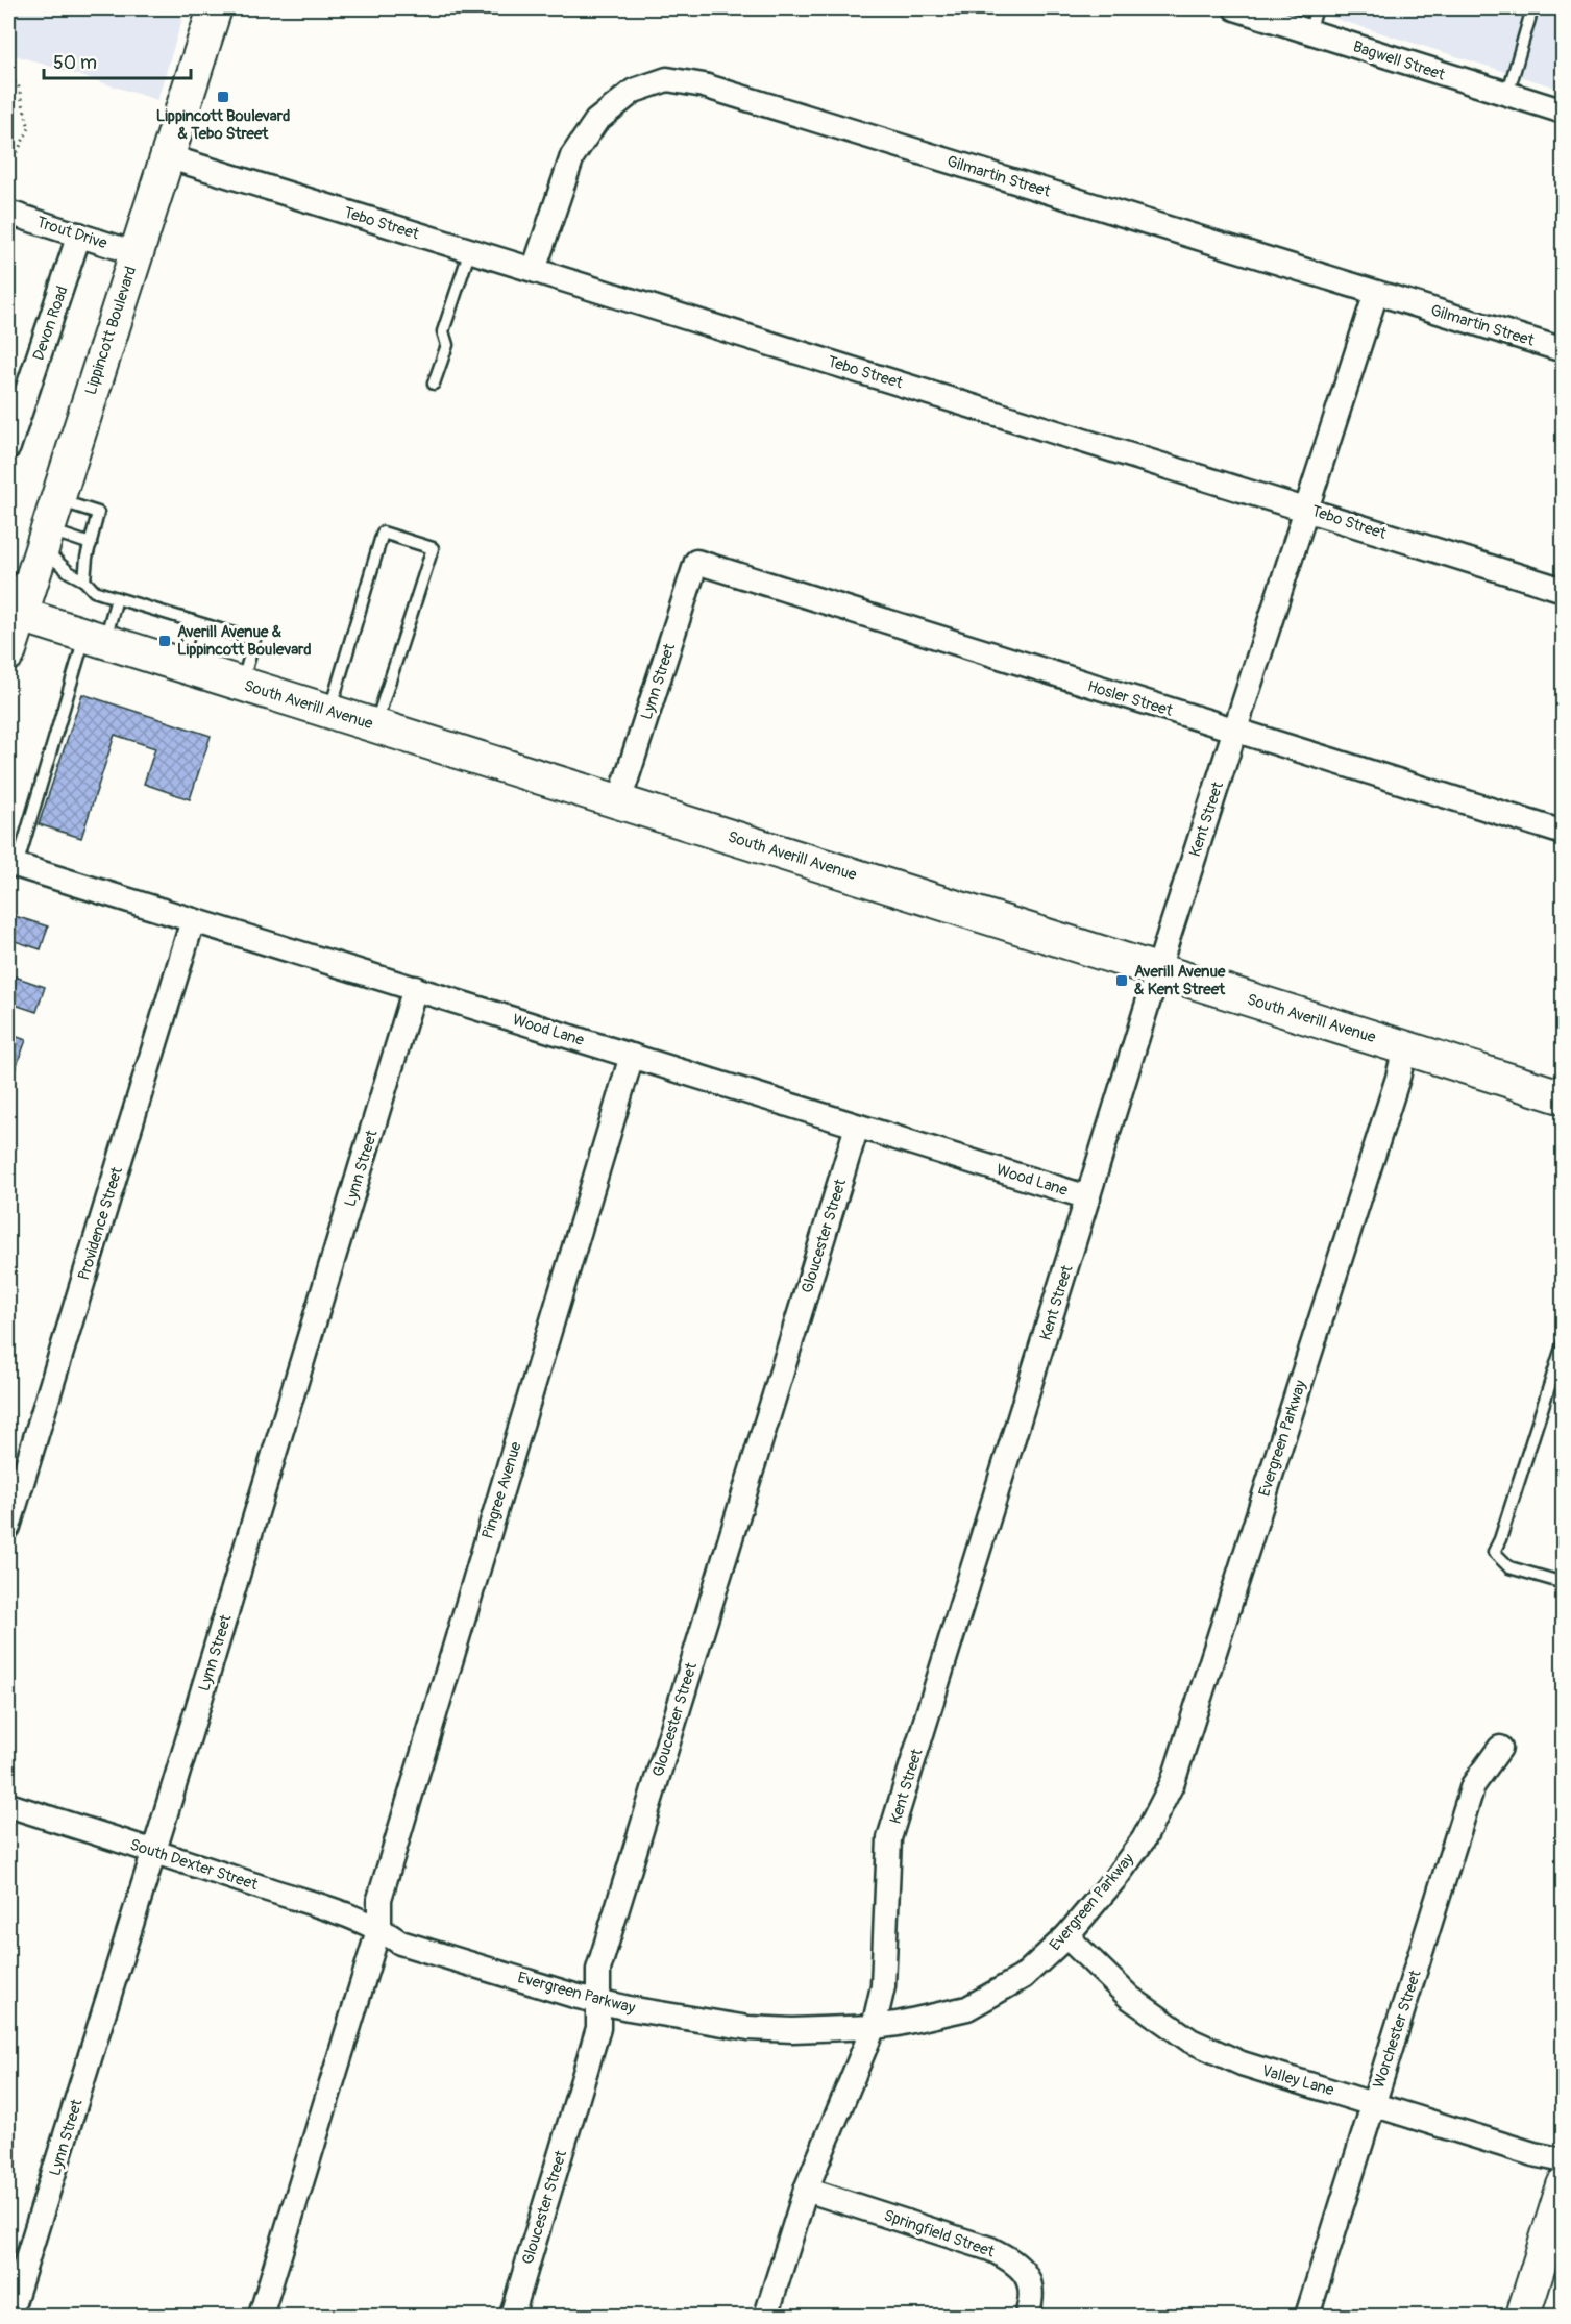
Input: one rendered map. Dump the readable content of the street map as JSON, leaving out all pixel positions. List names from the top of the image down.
{
  "streets": {
    "street": [
      "Bagwell Street",
      "Gilmartin Street",
      "Tebo Street",
      "Trout Drive",
      "Devon Road",
      "Lippincott Boulevard",
      "Lynn Street",
      "Hosler Street",
      "South Averill Avenue",
      "Kent Street",
      "Wood Lane",
      "Providence Street",
      "Gloucester Street",
      "Evergreen Parkway",
      "Pingree Avenue",
      "South Dexter Street",
      "Worchester Street",
      "Valley Lane",
      "Springfield Street"
    ]
  },
  "crossings": [
    ["Gilmartin Street", "Tebo Street"],
    ["Gilmartin Street", "Kent Street"],
    ["Tebo Street", "Lippincott Boulevard"],
    ["Tebo Street", "Kent Street"],
    ["Trout Drive", "Devon Road"],
    ["Trout Drive", "Lippincott Boulevard"],
    ["Lippincott Boulevard", "South Averill Avenue"],
    ["Lynn Street", "Hosler Street"],
    ["Lynn Street", "South Averill Avenue"],
    ["Lynn Street", "Wood Lane"],
    ["Lynn Street", "South Dexter Street"],
    ["Hosler Street", "Kent Street"],
    ["South Averill Avenue", "Kent Street"],
    ["South Averill Avenue", "Evergreen Parkway"],
    ["Kent Street", "Wood Lane"],
    ["Kent Street", "Evergreen Parkway"],
    ["Kent Street", "Springfield Street"],
    ["Wood Lane", "Providence Street"],
    ["Wood Lane", "Gloucester Street"],
    ["Wood Lane", "Pingree Avenue"],
    ["Gloucester Street", "Evergreen Parkway"],
    ["Evergreen Parkway", "Pingree Avenue"],
    ["Evergreen Parkway", "South Dexter Street"],
    ["Evergreen Parkway", "Valley Lane"],
    ["Pingree Avenue", "South Dexter Street"],
    ["Worchester Street", "Valley Lane"]
  ],
  "places": {
    "transit": ["Lippincott Boulevard & Tebo Street", "Averill Avenue & Lippincott Boulevard", "Averill Avenue & Kent Street"]
  },
  "scale_bar": "50 m"
}
